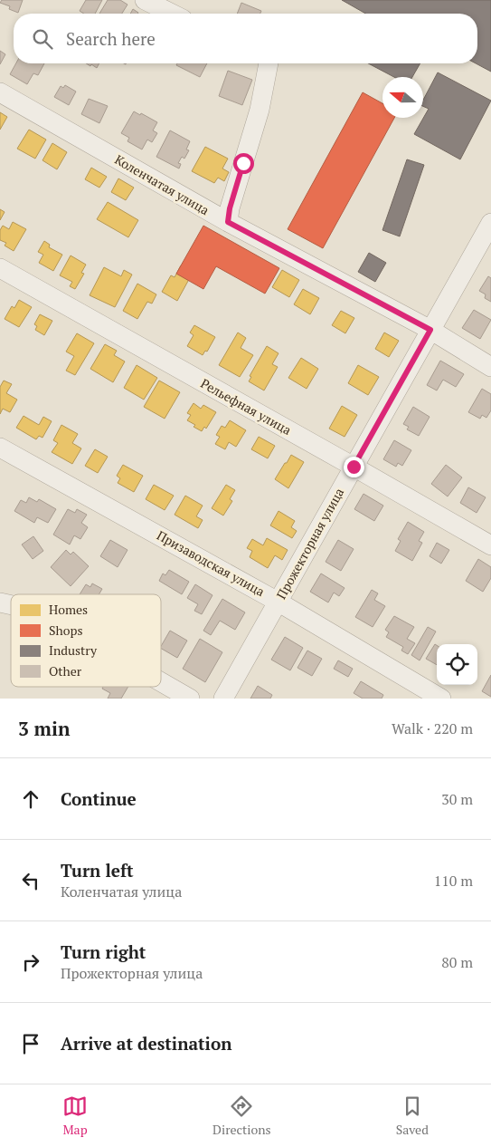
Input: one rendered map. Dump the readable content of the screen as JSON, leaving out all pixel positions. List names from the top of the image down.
{
  "streets": {
    "street": [
      "Коленчатая улица",
      "Рельефная улица",
      "Прожекторная улица",
      "Призаводская улица"
    ]
  },
  "crossings": [
    ["Коленчатая улица", "Прожекторная улица"],
    ["Рельефная улица", "Прожекторная улица"],
    ["Прожекторная улица", "Призаводская улица"]
  ],
  "legend": [
    "Homes",
    "Shops",
    "Industry",
    "Other"
  ],
  "north": "left",
  "page": {
    "search": "Search here",
    "heading": ["3 min", "Walk · 220 m"],
    "list": [
      ["Continue", "30 m"],
      ["Turn left", "Коленчатая улица", "110 m"],
      ["Turn right", "Прожекторная улица", "80 m"],
      "Arrive at destination"
    ],
    "nav": ["Map", "Directions", "Saved"]
  }
}
